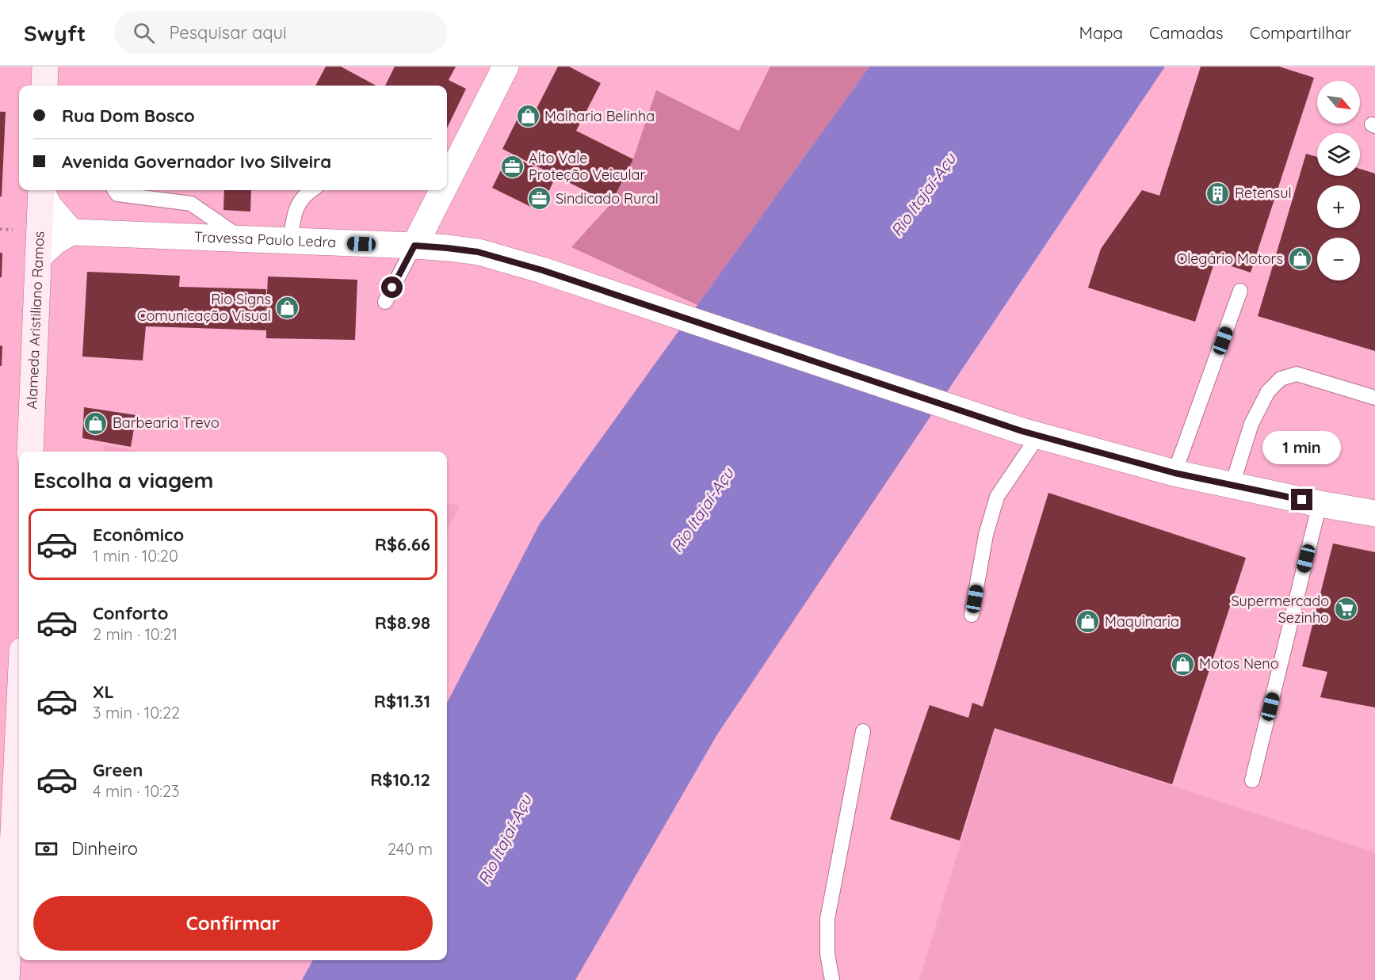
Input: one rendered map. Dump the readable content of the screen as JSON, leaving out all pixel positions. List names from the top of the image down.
{
  "streets": {
    "main road": ["Alameda Aristiliano Ramos"],
    "street": ["Travessa Paulo Ledra"]
  },
  "water": ["Rio Itajaí-Açu"],
  "places": {
    "shop": [
      "Malharia Belinha",
      "Olegário Motors",
      "Rio Signs Comunicação Visual",
      "Barbearia Trevo",
      "Maquinaria",
      "Motos Neno"
    ],
    "office": ["Alto Vale Proteção Veicular", "Sindicado Rural"],
    "building": ["Retensul"],
    "supermarket": ["Supermercado Sezinho"]
  },
  "north": "bottom right",
  "page": {
    "header": "Swyft",
    "search": "Pesquisar aqui",
    "nav": ["Mapa", "Camadas", "Compartilhar"],
    "map_buttons": ["+", "−"],
    "banner": ["Rua Dom Bosco", "Avenida Governador Ivo Silveira"],
    "bubble": "1 min",
    "heading": "Escolha a viagem",
    "list": [
      {
        "name": "Econômico",
        "note": "1 min · 10:20",
        "value": "R$6.66"
      },
      {
        "name": "Conforto",
        "note": "2 min · 10:21",
        "value": "R$8.98"
      },
      {
        "name": "XL",
        "note": "3 min · 10:22",
        "value": "R$11.31"
      },
      {
        "name": "Green",
        "note": "4 min · 10:23",
        "value": "R$10.12"
      }
    ],
    "pay": ["Dinheiro", "240 m"],
    "buttons": "Confirmar"
  }
}
